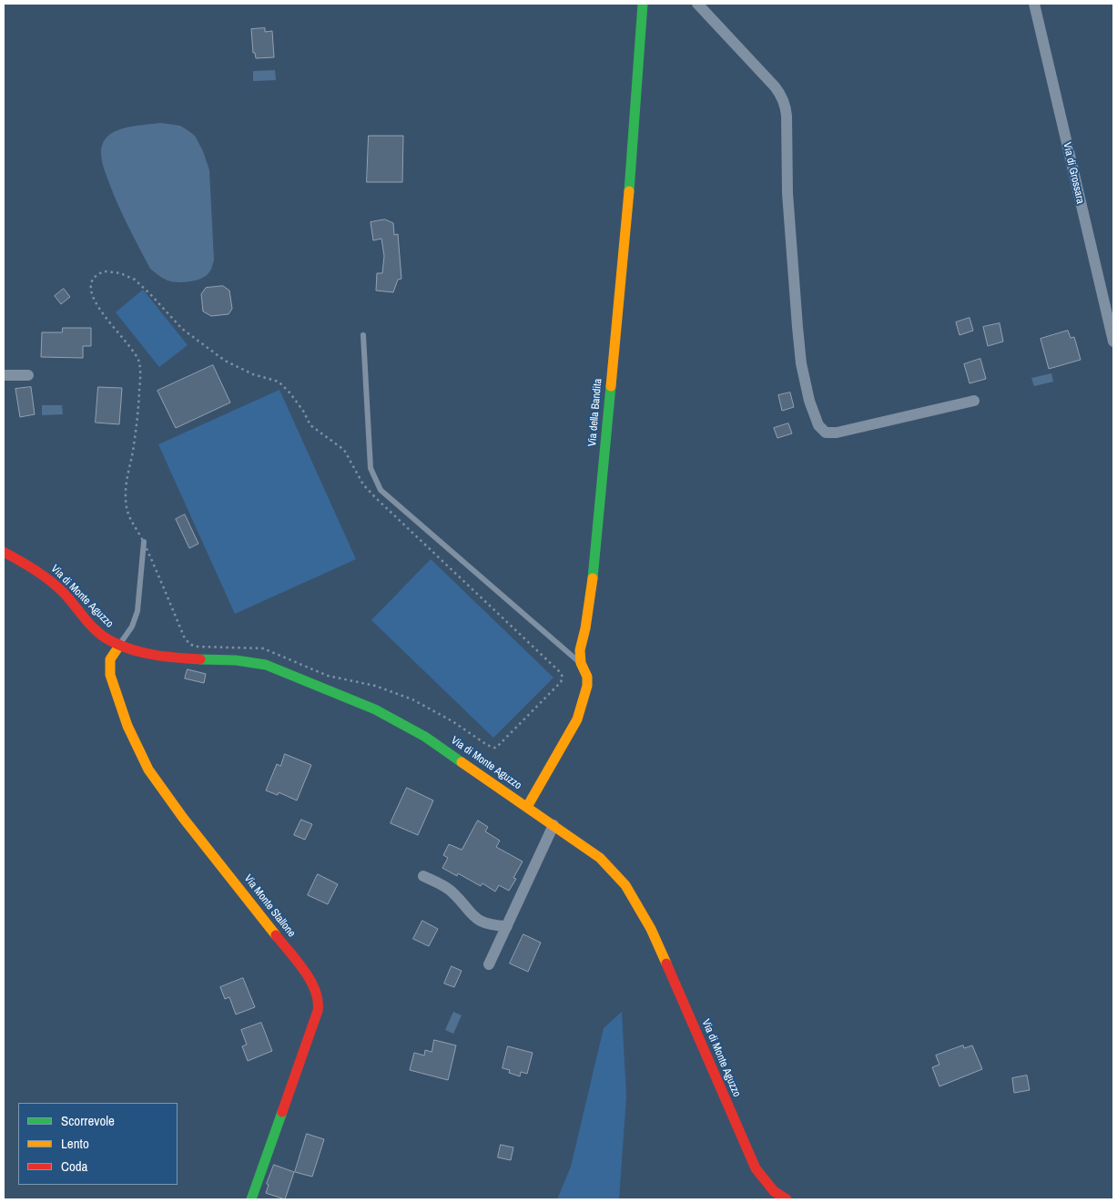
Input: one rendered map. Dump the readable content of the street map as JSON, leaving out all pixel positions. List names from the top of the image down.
{
  "streets": {
    "street": [
      "Via di Grossara",
      "Via della Bandita",
      "Via di Monte Aguzzo",
      "Via Monte Stallone"
    ]
  },
  "crossings": [
    ["Via della Bandita", "Via di Monte Aguzzo"],
    ["Via di Monte Aguzzo", "Via Monte Stallone"]
  ],
  "legend": ["Scorrevole", "Lento", "Coda"]
}
